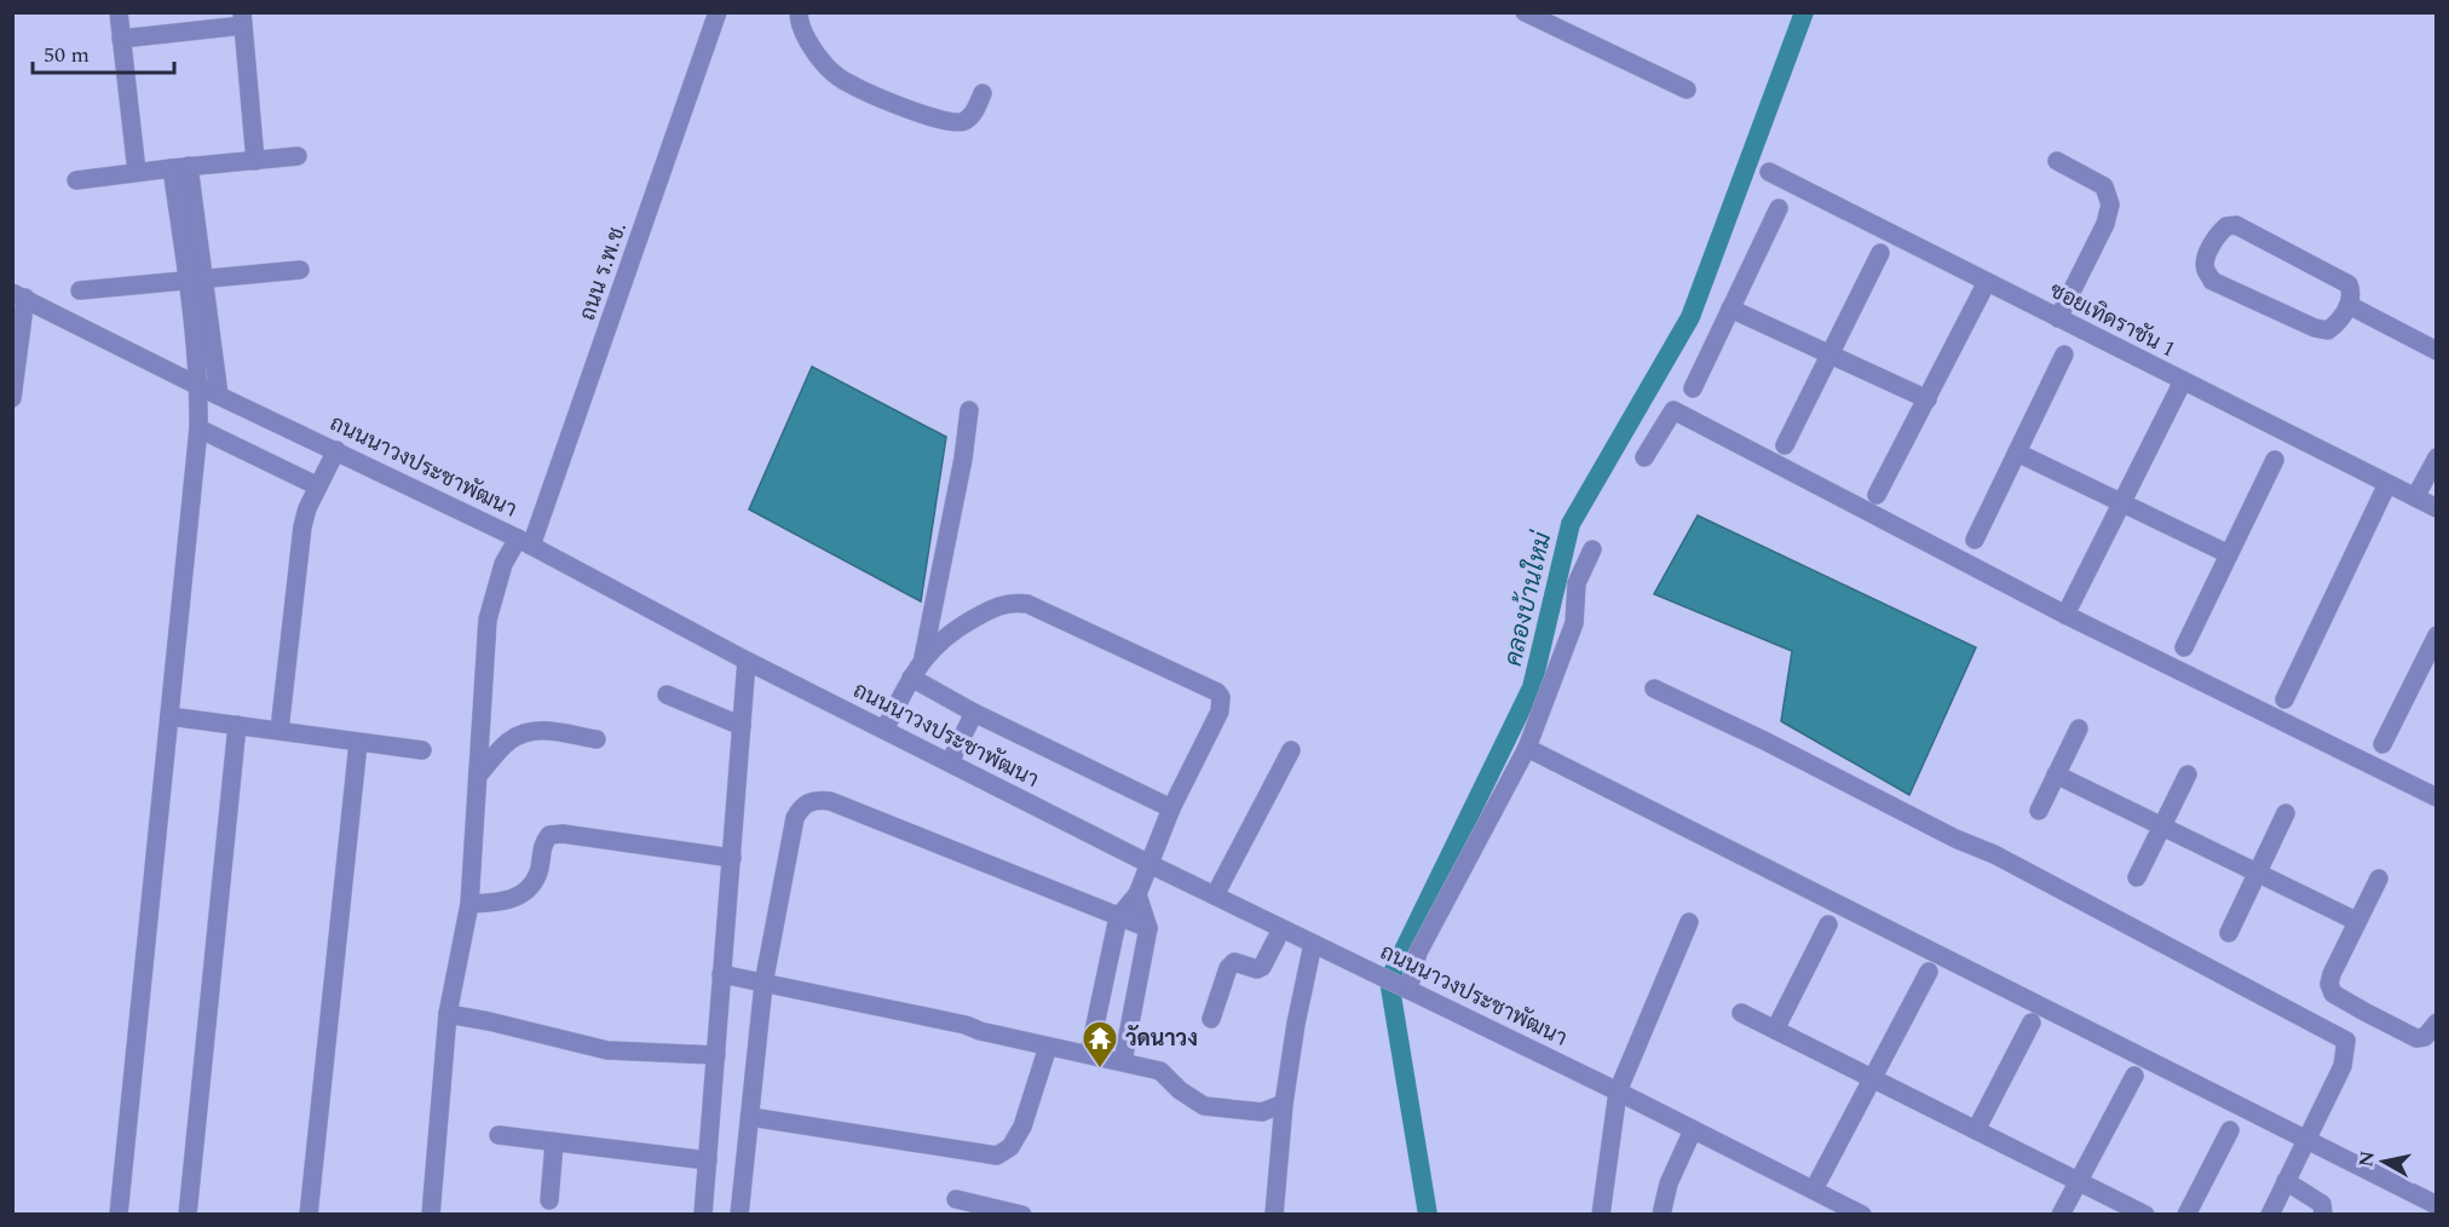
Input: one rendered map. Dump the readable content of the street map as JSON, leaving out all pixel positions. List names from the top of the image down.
{
  "streets": {
    "street": ["ถนน ร.พ.ช.", "ซอยเทิดราชัน 1", "ถนนนาวงประชาพัฒนา"]
  },
  "crossings": [
    ["ถนน ร.พ.ช.", "ถนนนาวงประชาพัฒนา"]
  ],
  "water": ["คลองบ้านใหม่"],
  "places": {
    "temple": ["วัดนาวง"]
  },
  "scale_bar": "50 m",
  "north": "left"
}
